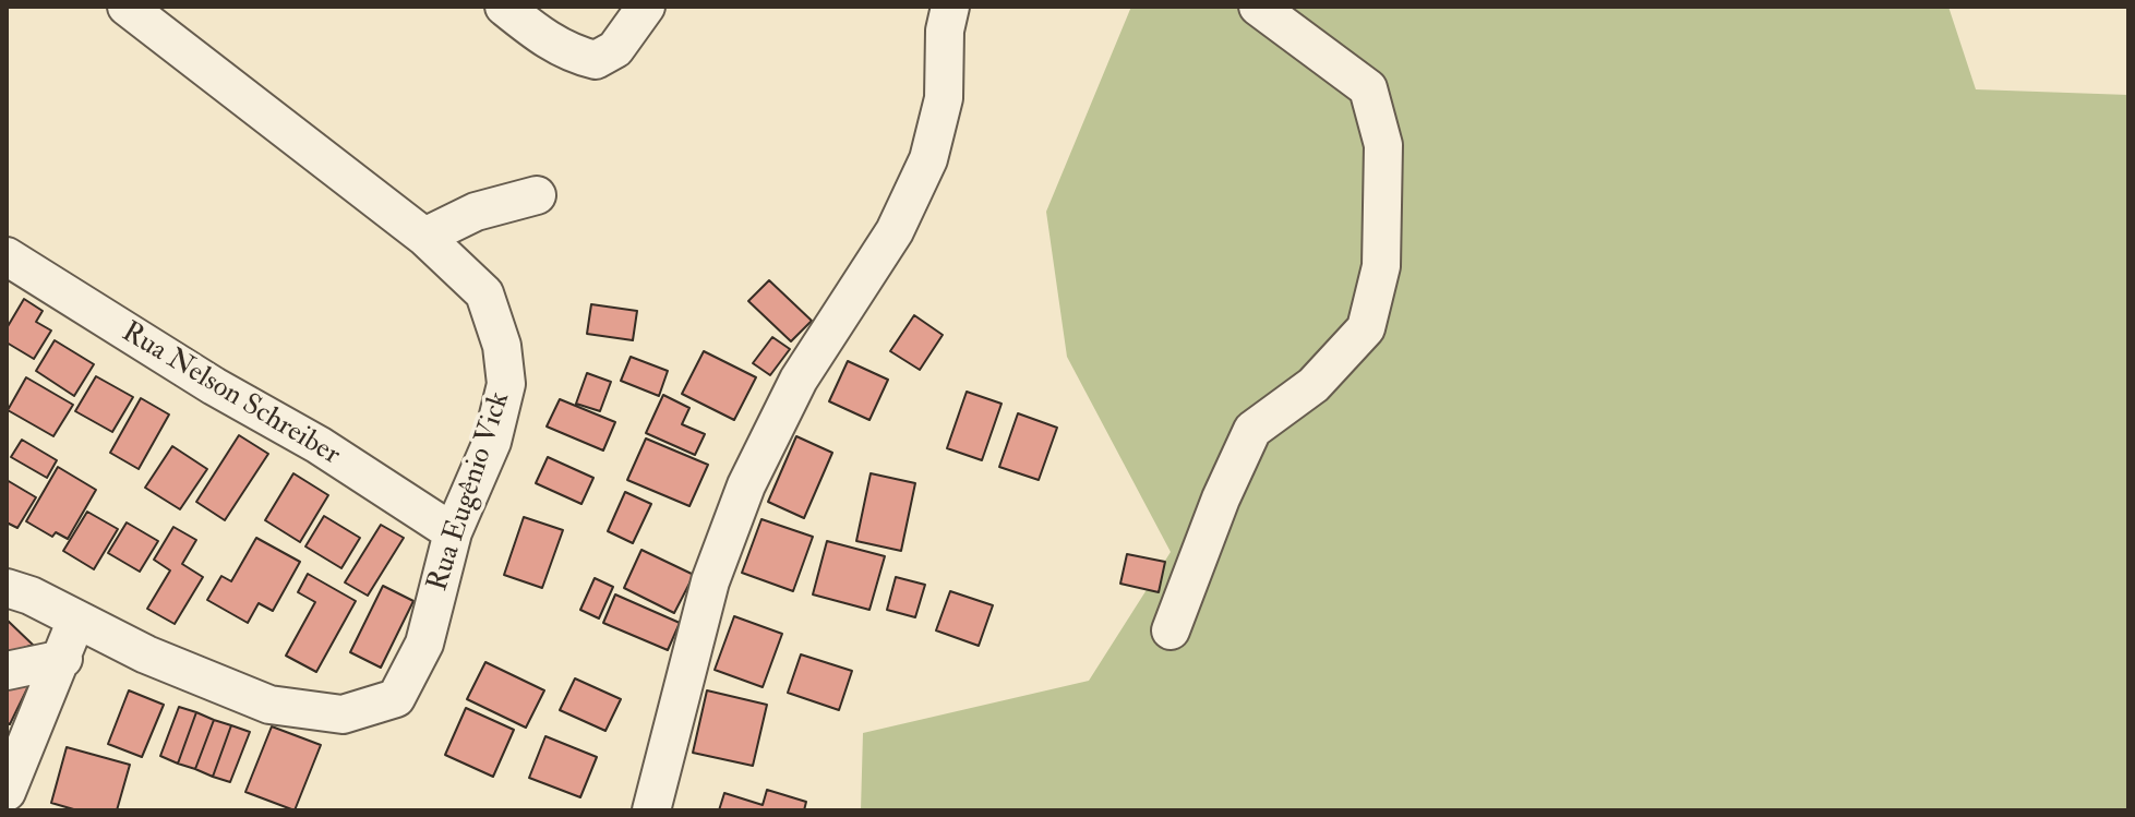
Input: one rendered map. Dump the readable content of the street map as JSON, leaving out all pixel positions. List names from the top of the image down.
{
  "streets": {
    "street": ["Rua Nelson Schreiber", "Rua Eugênio Vick"]
  },
  "crossings": [
    ["Rua Nelson Schreiber", "Rua Eugênio Vick"]
  ]
}
